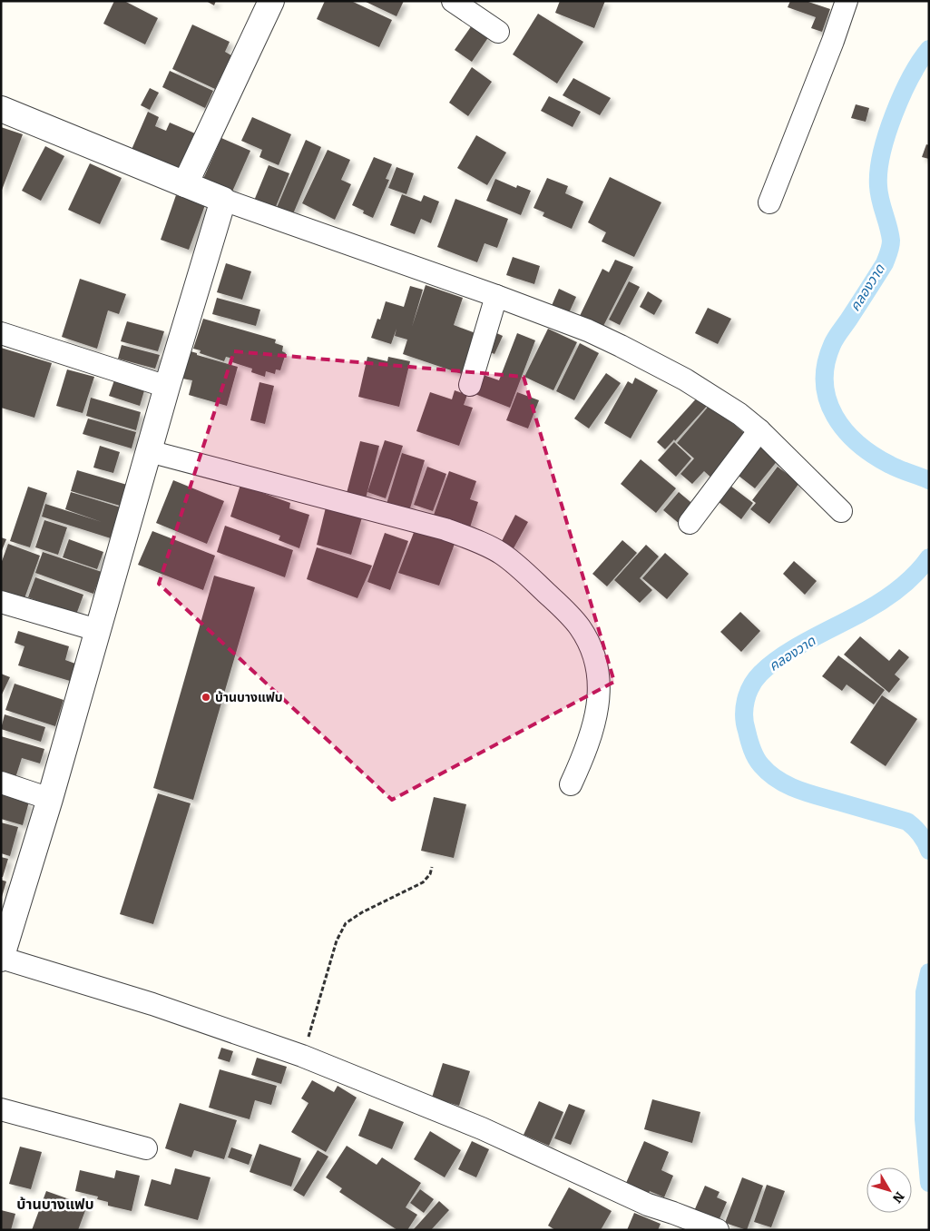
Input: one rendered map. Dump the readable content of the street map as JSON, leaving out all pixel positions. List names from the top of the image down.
{
  "districts": ["บ้านบางแฟบ"],
  "water": ["คลองวาด"],
  "places": ["บ้านบางแฟบ"],
  "north": "bottom right"
}
